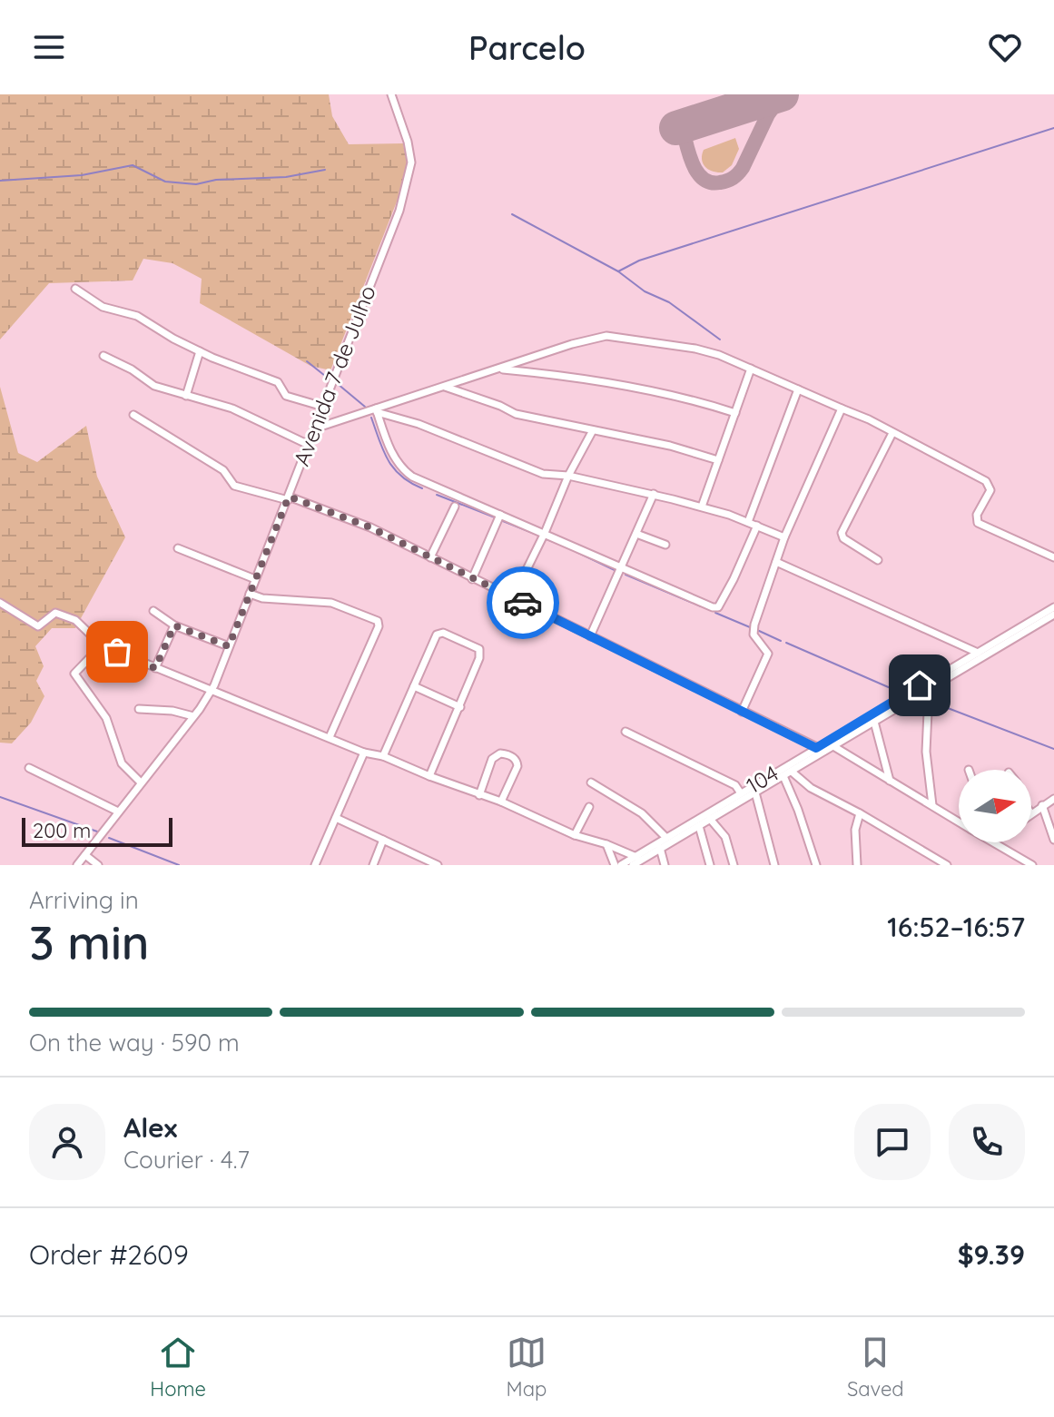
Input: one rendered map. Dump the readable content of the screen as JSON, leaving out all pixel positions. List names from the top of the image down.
{
  "streets": {
    "street": ["Avenida 7 de Julho", "104"]
  },
  "scale_bar": "200 m",
  "north": "right",
  "page": {
    "header": "Parcelo",
    "scale": "200 m",
    "heading": ["3 min", "Arriving in", "16:52–16:57"],
    "panel": [
      "Alex",
      "Courier · 4.7",
      "Order #2609",
      "$9.39"
    ],
    "bar": "On the way · 590 m",
    "tabs": ["Home", "Map", "Saved"]
  }
}
